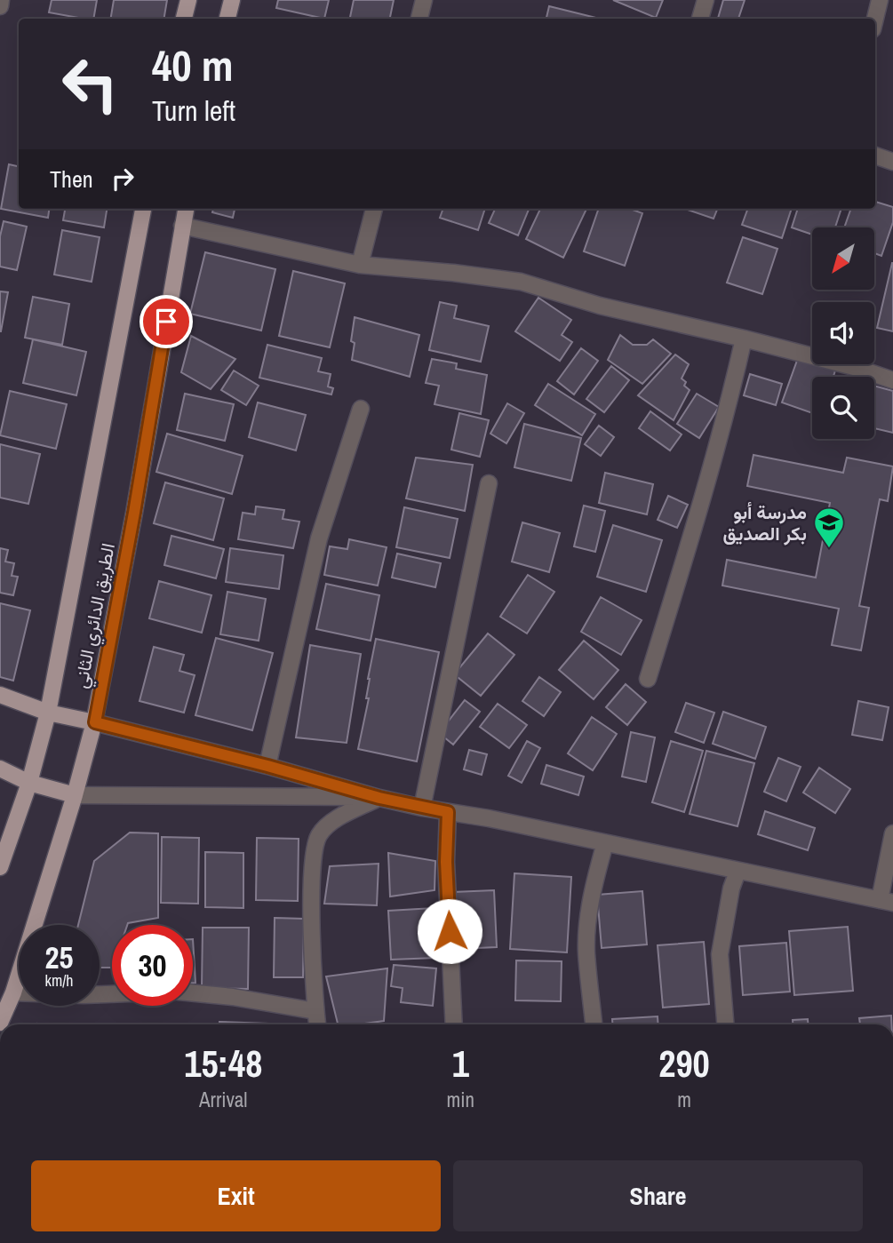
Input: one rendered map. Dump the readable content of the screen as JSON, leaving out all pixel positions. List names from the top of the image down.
{
  "streets": {
    "main road": ["الطريق الدائري الثاني"]
  },
  "places": {
    "school or university": ["مدرسة أبو بكر الصديق"]
  },
  "north": "bottom left",
  "page": {
    "turn": ["40 m", "Turn left"],
    "then": "Then",
    "speed": "25 km/h",
    "limit": "30",
    "eta": [
      "15:48",
      "Arrival",
      "1",
      "min",
      "290",
      "m"
    ],
    "buttons": ["Exit", "Share"]
  }
}
